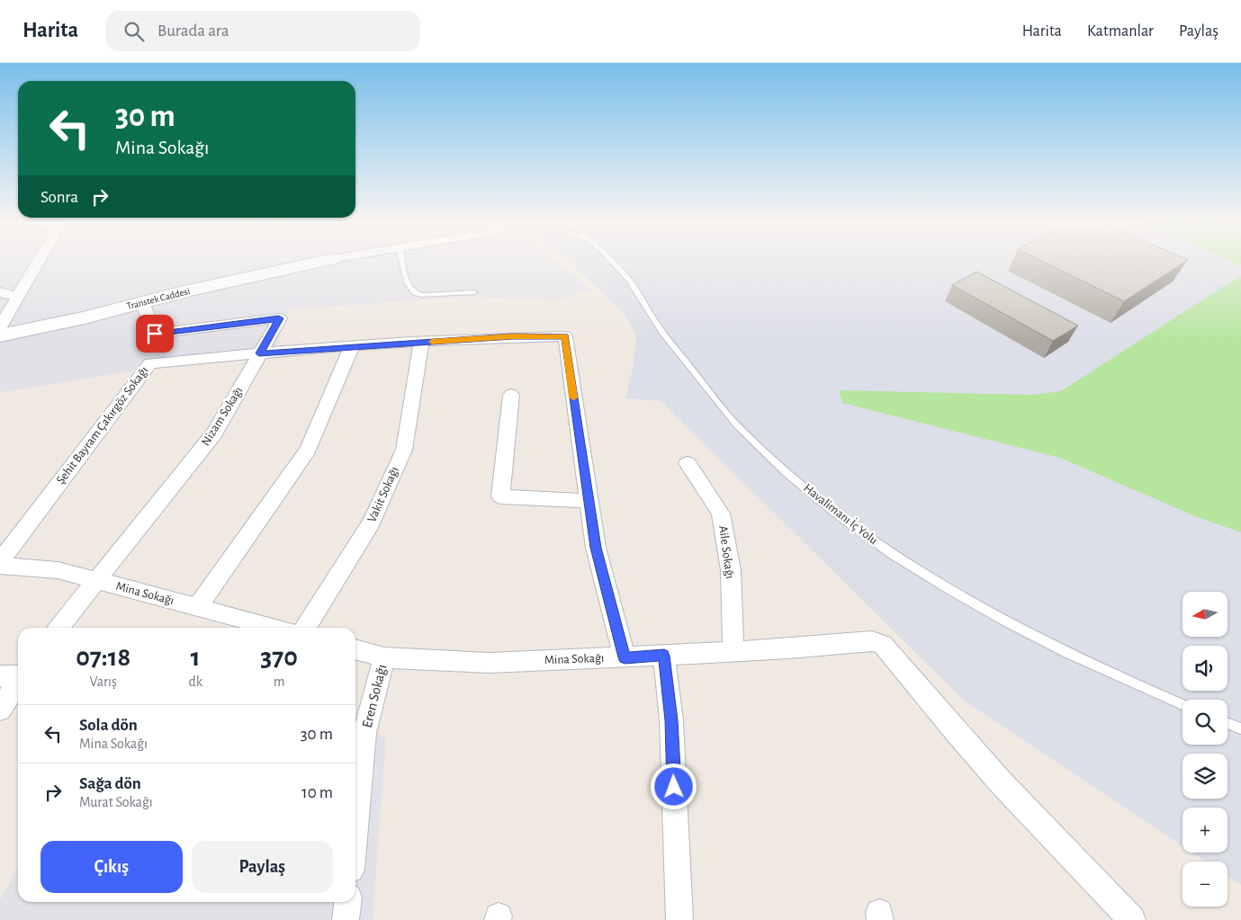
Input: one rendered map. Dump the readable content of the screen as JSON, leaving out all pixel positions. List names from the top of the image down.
{
  "streets": {
    "street": [
      "Transtek Caddesi",
      "Nizam Sokağı",
      "Şehit Bayram Çakırgöz Sokağı",
      "Vakit Sokağı",
      "Aile Sokağı",
      "Mina Sokağı",
      "Eren Sokağı"
    ],
    "lane": ["Havalimanı İç Yolu"]
  },
  "crossings": [
    ["Transtek Caddesi", "Nizam Sokağı"],
    ["Nizam Sokağı", "Şehit Bayram Çakırgöz Sokağı"],
    ["Nizam Sokağı", "Mina Sokağı"],
    ["Şehit Bayram Çakırgöz Sokağı", "Vakit Sokağı"],
    ["Aile Sokağı", "Mina Sokağı"],
    ["Mina Sokağı", "Eren Sokağı"]
  ],
  "north": "left",
  "page": {
    "header": "Harita",
    "search": "Burada ara",
    "nav": ["Harita", "Katmanlar", "Paylaş"],
    "turn": ["30 m", "Mina Sokağı"],
    "then": "Sonra",
    "map_buttons": ["+", "−"],
    "eta": [
      "07:18",
      "Varış",
      "1",
      "dk",
      "370",
      "m"
    ],
    "list": [
      {
        "name": "Sola dön",
        "note": "Mina Sokağı",
        "value": "30 m"
      },
      {
        "name": "Sağa dön",
        "note": "Murat Sokağı",
        "value": "10 m"
      }
    ],
    "buttons": ["Çıkış", "Paylaş"]
  }
}
